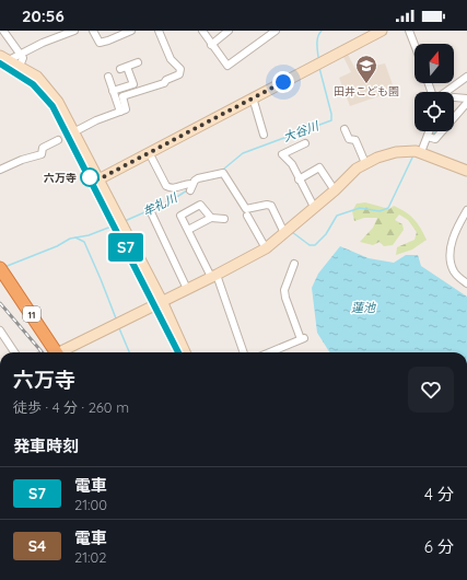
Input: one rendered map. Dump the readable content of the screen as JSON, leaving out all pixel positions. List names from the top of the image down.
{
  "streets": {
    "highway": ["11"]
  },
  "water": ["大谷川", "牟礼川", "蓮池"],
  "places": {
    "school or university": ["田井こども園"],
    "other": ["六万寺"]
  },
  "north": "top",
  "page": {
    "status": "20:56",
    "on_map": "S7",
    "heading": [
      ["六万寺", "徒歩 · 4 分 · 260 m"],
      "発車時刻"
    ],
    "list": [
      {
        "mark": "S7",
        "name": "電車",
        "note": "21:00",
        "value": "4 分"
      },
      {
        "mark": "S4",
        "name": "電車",
        "note": "21:02",
        "value": "6 分"
      }
    ]
  }
}
